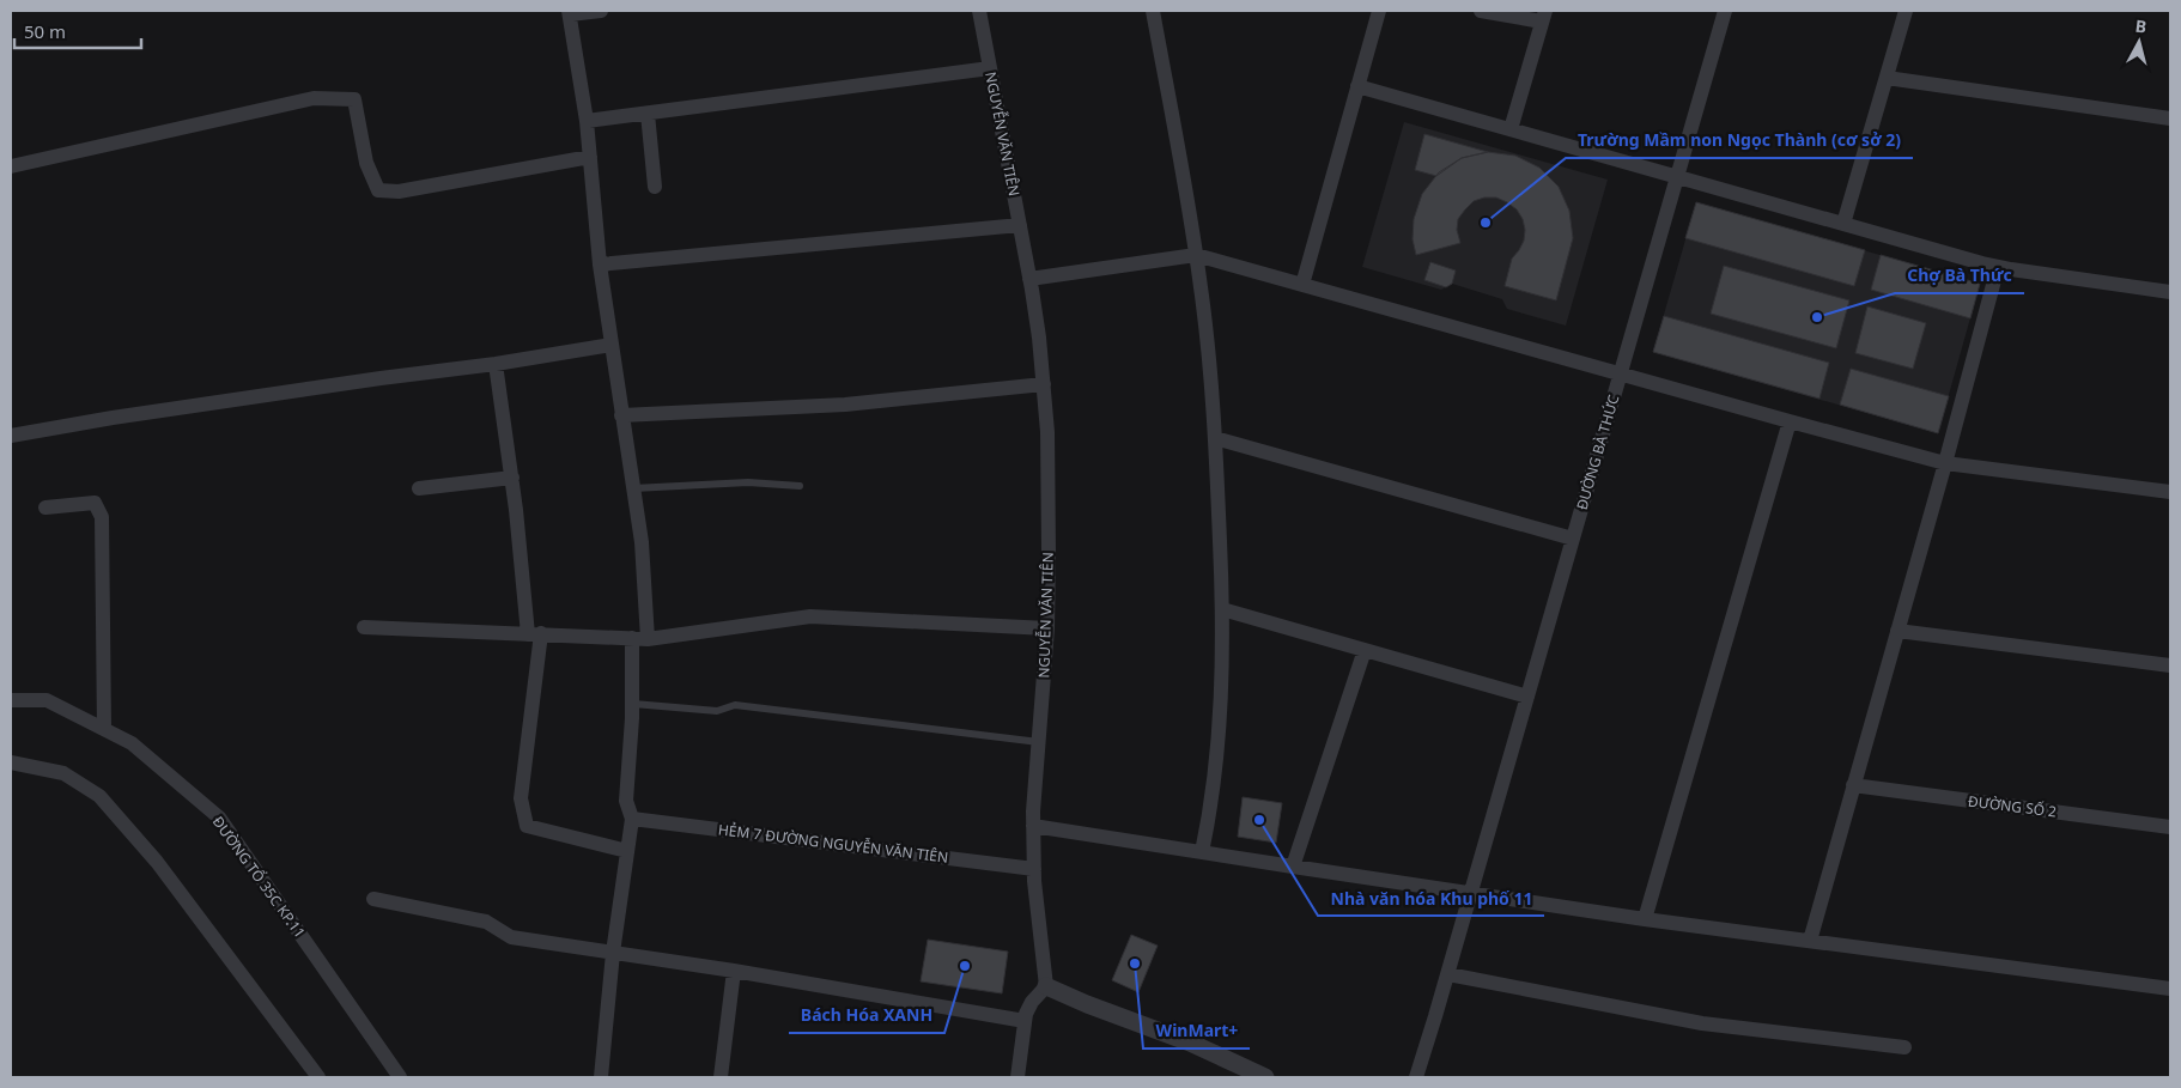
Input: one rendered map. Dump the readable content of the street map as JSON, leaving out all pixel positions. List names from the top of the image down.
{
  "streets": {
    "street": [
      "NGUYỄN VĂN TIÊN",
      "ĐƯỜNG BÀ THỨC",
      "ĐƯỜNG SỐ 2",
      "HẺM 7 ĐƯỜNG NGUYỄN VĂN TIÊN",
      "ĐƯỜNG TỔ 35C KP.11"
    ]
  },
  "crossings": [
    ["NGUYỄN VĂN TIÊN", "HẺM 7 ĐƯỜNG NGUYỄN VĂN TIÊN"]
  ],
  "places": [
    "Trường Mầm non Ngọc Thành (cơ sở 2)",
    "Chợ Bà Thức",
    "Nhà văn hóa Khu phố 11",
    "WinMart+",
    "Bách Hóa XANH"
  ],
  "scale_bar": "50 m",
  "north": "top"
}
